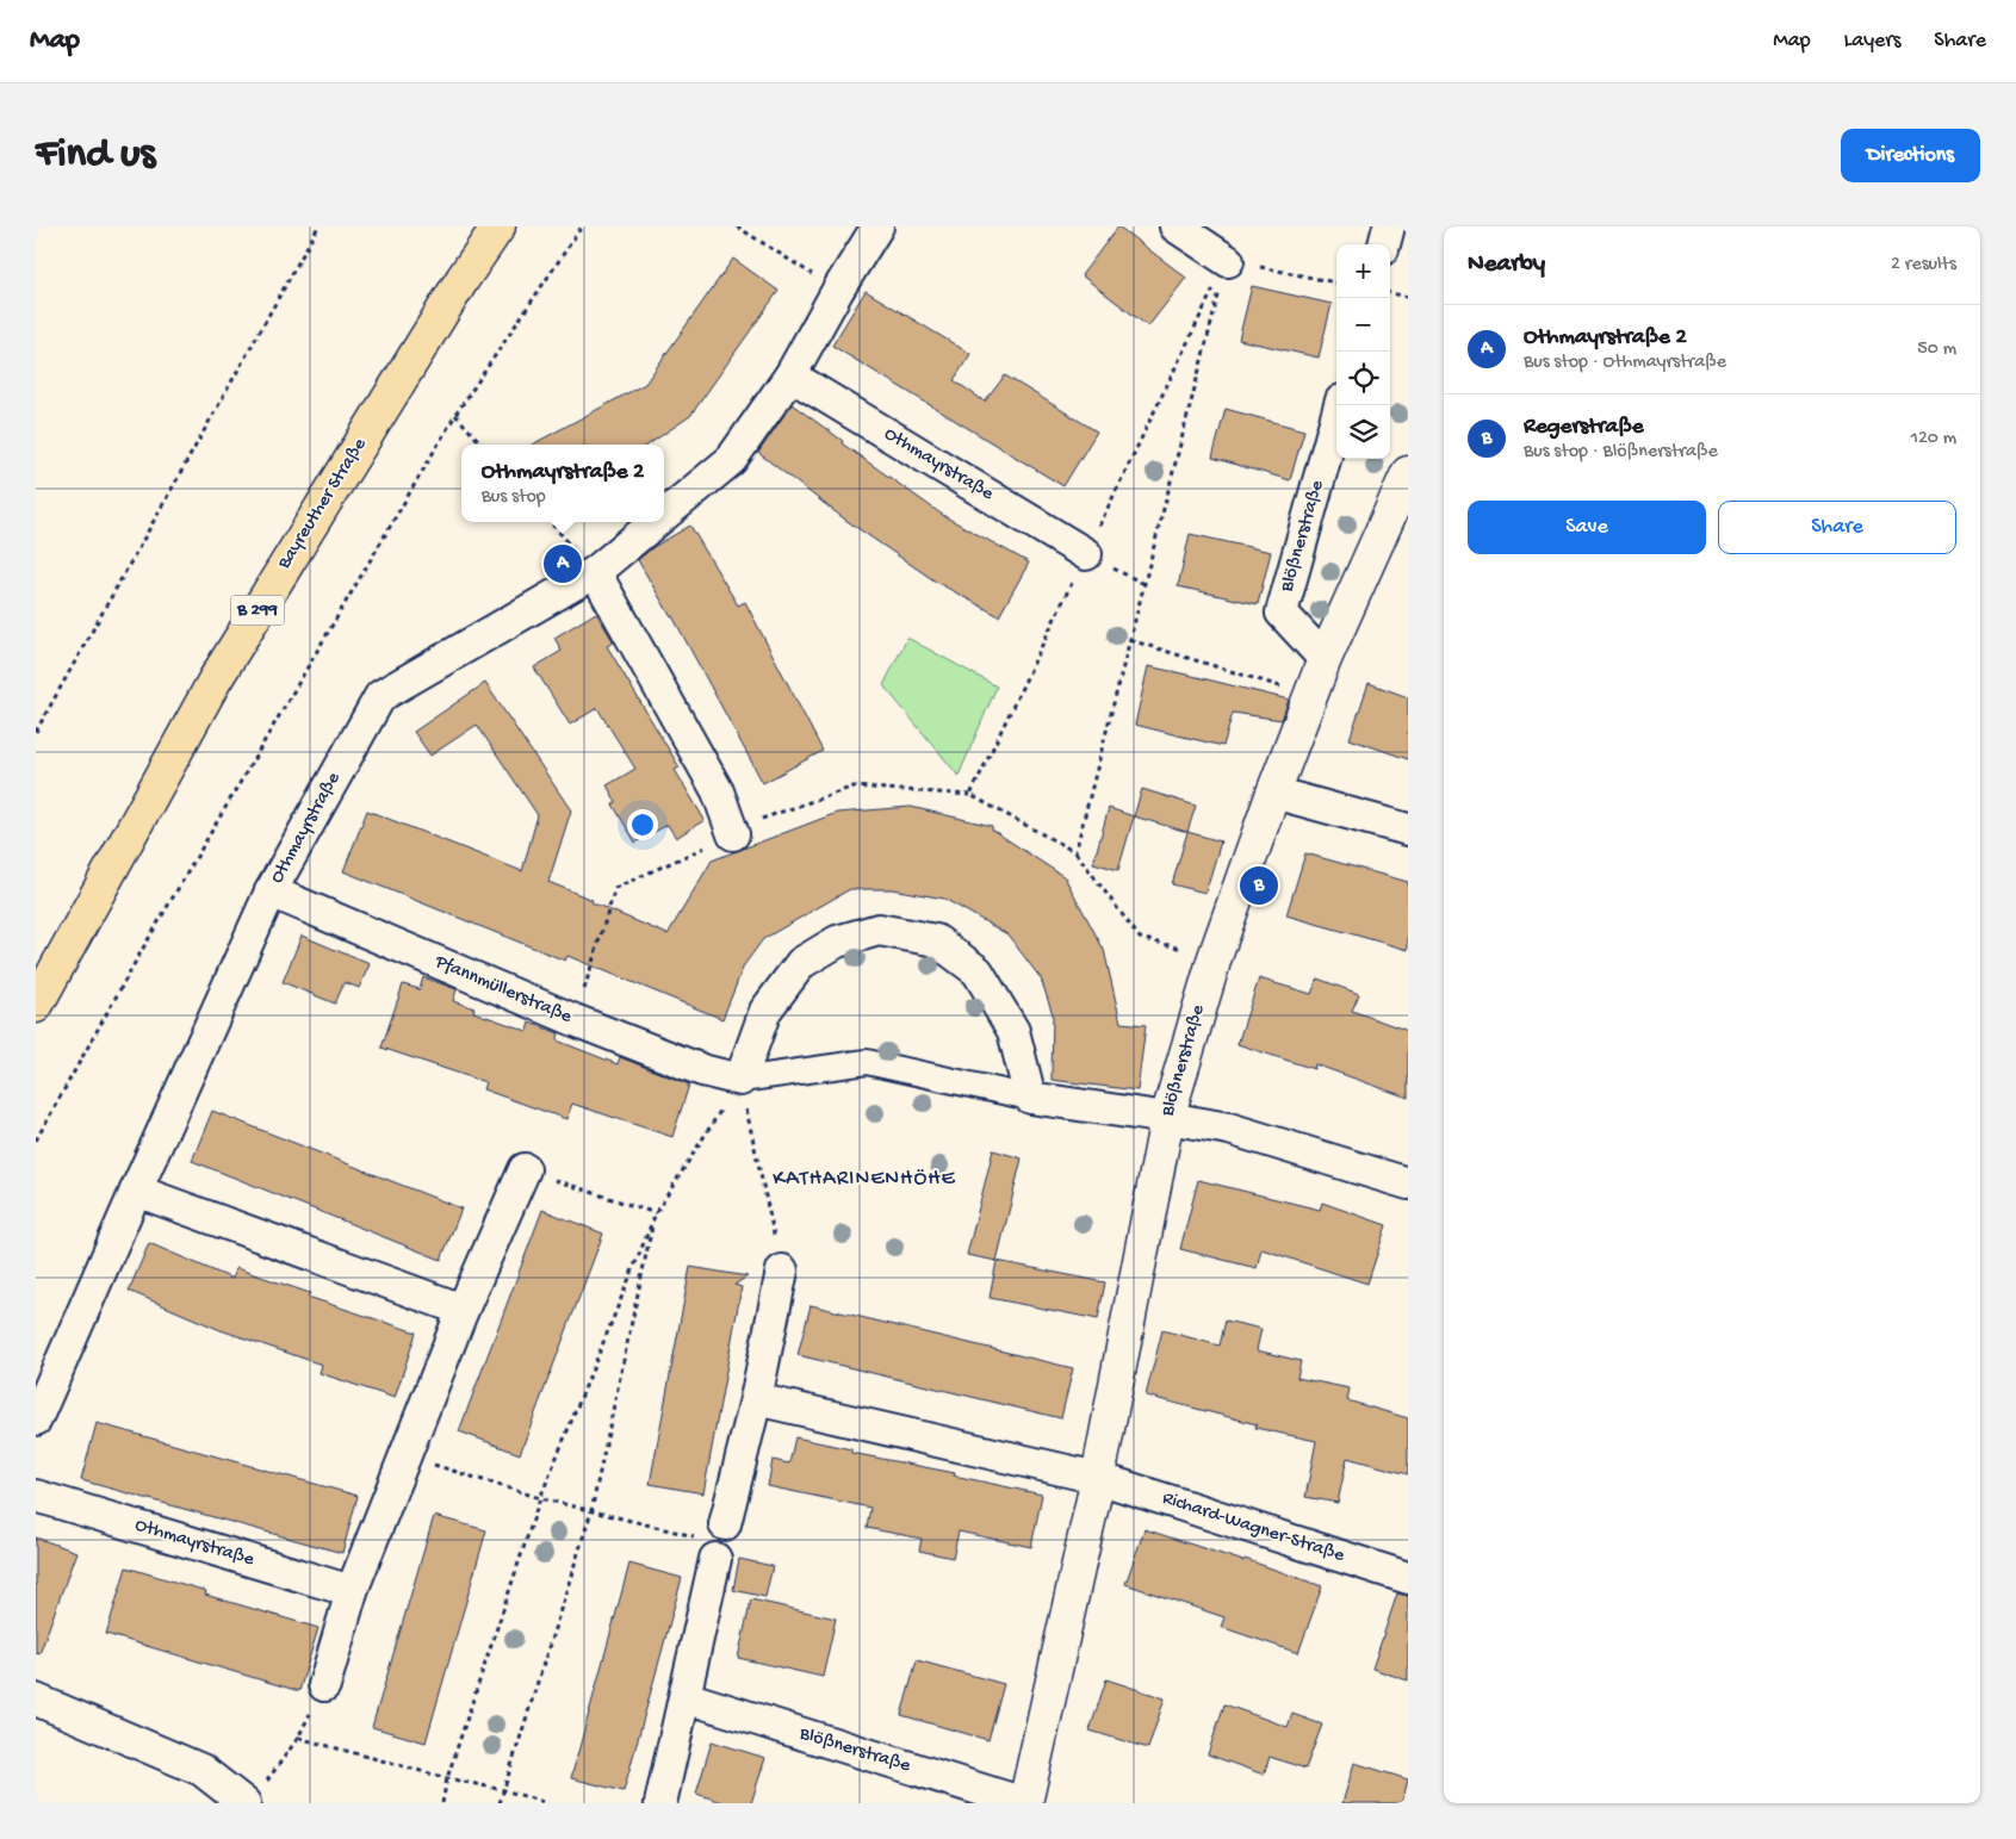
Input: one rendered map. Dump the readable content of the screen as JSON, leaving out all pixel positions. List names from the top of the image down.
{
  "streets": {
    "main road": ["Bayreuther Straße", "B 299"],
    "street": [
      "Othmayrstraße",
      "Blößnerstraße",
      "Pfannmüllerstraße",
      "Richard-Wagner-Straße"
    ]
  },
  "crossings": [
    ["Othmayrstraße", "Pfannmüllerstraße"],
    ["Blößnerstraße", "Pfannmüllerstraße"],
    ["Blößnerstraße", "Richard-Wagner-Straße"]
  ],
  "districts": ["KATHARINENHÖHE"],
  "page": {
    "header": "Map",
    "nav": ["Map", "Layers", "Share"],
    "buttons": [
      "Directions",
      ["Save", "Share"]
    ],
    "title": "Find us",
    "heading": ["Nearby", "2 results"],
    "map_buttons": ["+", "−"],
    "list": [
      {
        "mark": "A",
        "name": "Othmayrstraße 2",
        "note": "Bus stop · Othmayrstraße",
        "value": "50 m"
      },
      {
        "mark": "B",
        "name": "Regerstraße",
        "note": "Bus stop · Blößnerstraße",
        "value": "120 m"
      }
    ],
    "popup": ["Othmayrstraße 2", "Bus stop"],
    "pins": ["A", "B"]
  }
}
